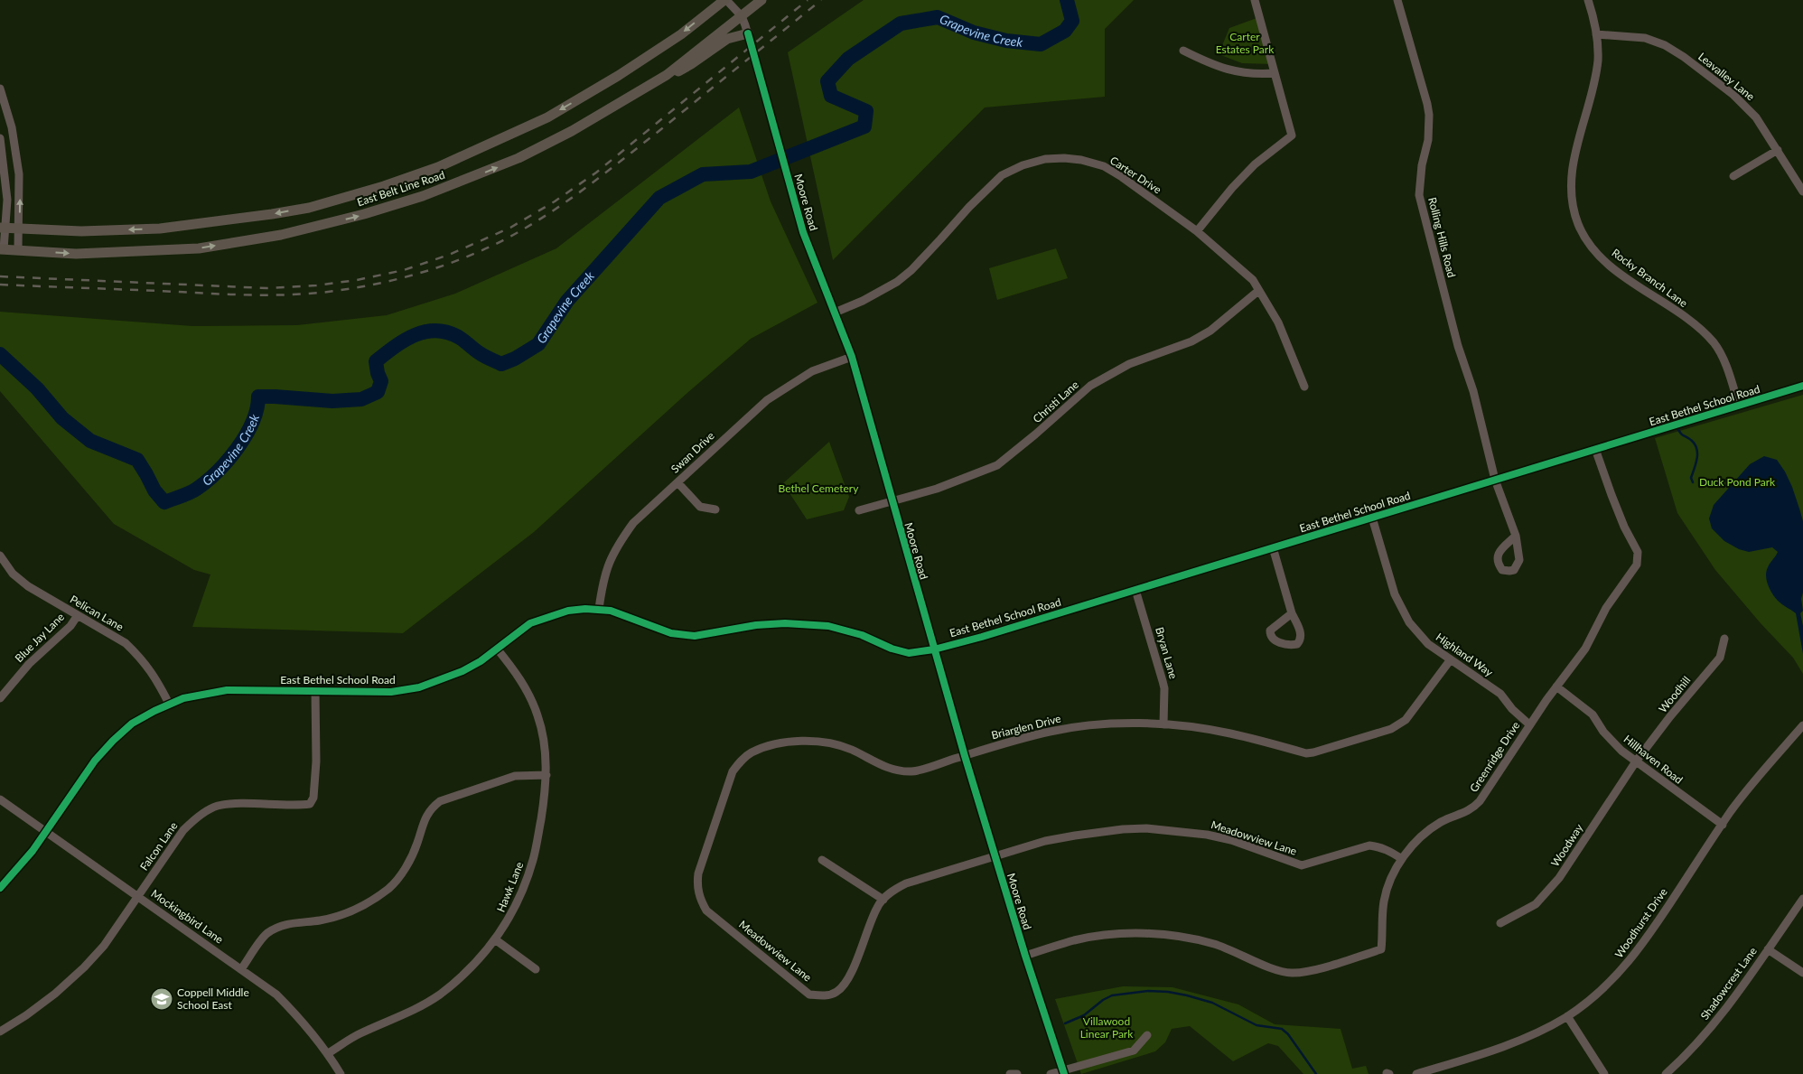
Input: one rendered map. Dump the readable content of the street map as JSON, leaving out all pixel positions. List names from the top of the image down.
{
  "streets": {
    "main road": ["East Belt Line Road"],
    "street": [
      "Leavalley Lane",
      "Carter Drive",
      "Moore Road",
      "Rolling Hills Road",
      "Rocky Branch Lane",
      "Christi Lane",
      "East Bethel School Road",
      "Swan Drive",
      "Pelican Lane",
      "Blue Jay Lane",
      "Bryan Lane",
      "Highland Way",
      "Woodhill",
      "Briarglen Drive",
      "Greenridge Drive",
      "Hillhaven Road",
      "Meadowview Lane",
      "Woodway",
      "Falcon Lane",
      "Hawk Lane",
      "Mockingbird Lane",
      "Woodhurst Drive",
      "Shadowcrest Lane"
    ]
  },
  "crossings": [
    ["Leavalley Lane", "Rocky Branch Lane"],
    ["Carter Drive", "Moore Road"],
    ["Carter Drive", "Christi Lane"],
    ["East Belt Line Road", "Moore Road"],
    ["Moore Road", "Christi Lane"],
    ["Moore Road", "East Bethel School Road"],
    ["Moore Road", "Swan Drive"],
    ["Moore Road", "Briarglen Drive"],
    ["Moore Road", "Greenridge Drive"],
    ["Moore Road", "Meadowview Lane"],
    ["Rolling Hills Road", "East Bethel School Road"],
    ["Rocky Branch Lane", "East Bethel School Road"],
    ["East Bethel School Road", "Swan Drive"],
    ["East Bethel School Road", "Pelican Lane"],
    ["East Bethel School Road", "Bryan Lane"],
    ["East Bethel School Road", "Highland Way"],
    ["East Bethel School Road", "Greenridge Drive"],
    ["East Bethel School Road", "Falcon Lane"],
    ["East Bethel School Road", "Hawk Lane"],
    ["East Bethel School Road", "Mockingbird Lane"],
    ["Pelican Lane", "Blue Jay Lane"],
    ["Bryan Lane", "Briarglen Drive"],
    ["Highland Way", "Briarglen Drive"],
    ["Highland Way", "Greenridge Drive"],
    ["Woodhill", "Hillhaven Road"],
    ["Woodhill", "Woodway"],
    ["Briarglen Drive", "Meadowview Lane"],
    ["Greenridge Drive", "Hillhaven Road"],
    ["Greenridge Drive", "Meadowview Lane"],
    ["Hillhaven Road", "Woodway"],
    ["Hillhaven Road", "Woodhurst Drive"],
    ["Falcon Lane", "Mockingbird Lane"],
    ["Hawk Lane", "Mockingbird Lane"]
  ],
  "water": ["Grapevine Creek"],
  "parks": [
    "Carter Estates Park",
    "Duck Pond Park",
    "Bethel Cemetery",
    "Villawood Linear Park"
  ],
  "places": {
    "school or university": ["Coppell Middle School East"]
  }
}
